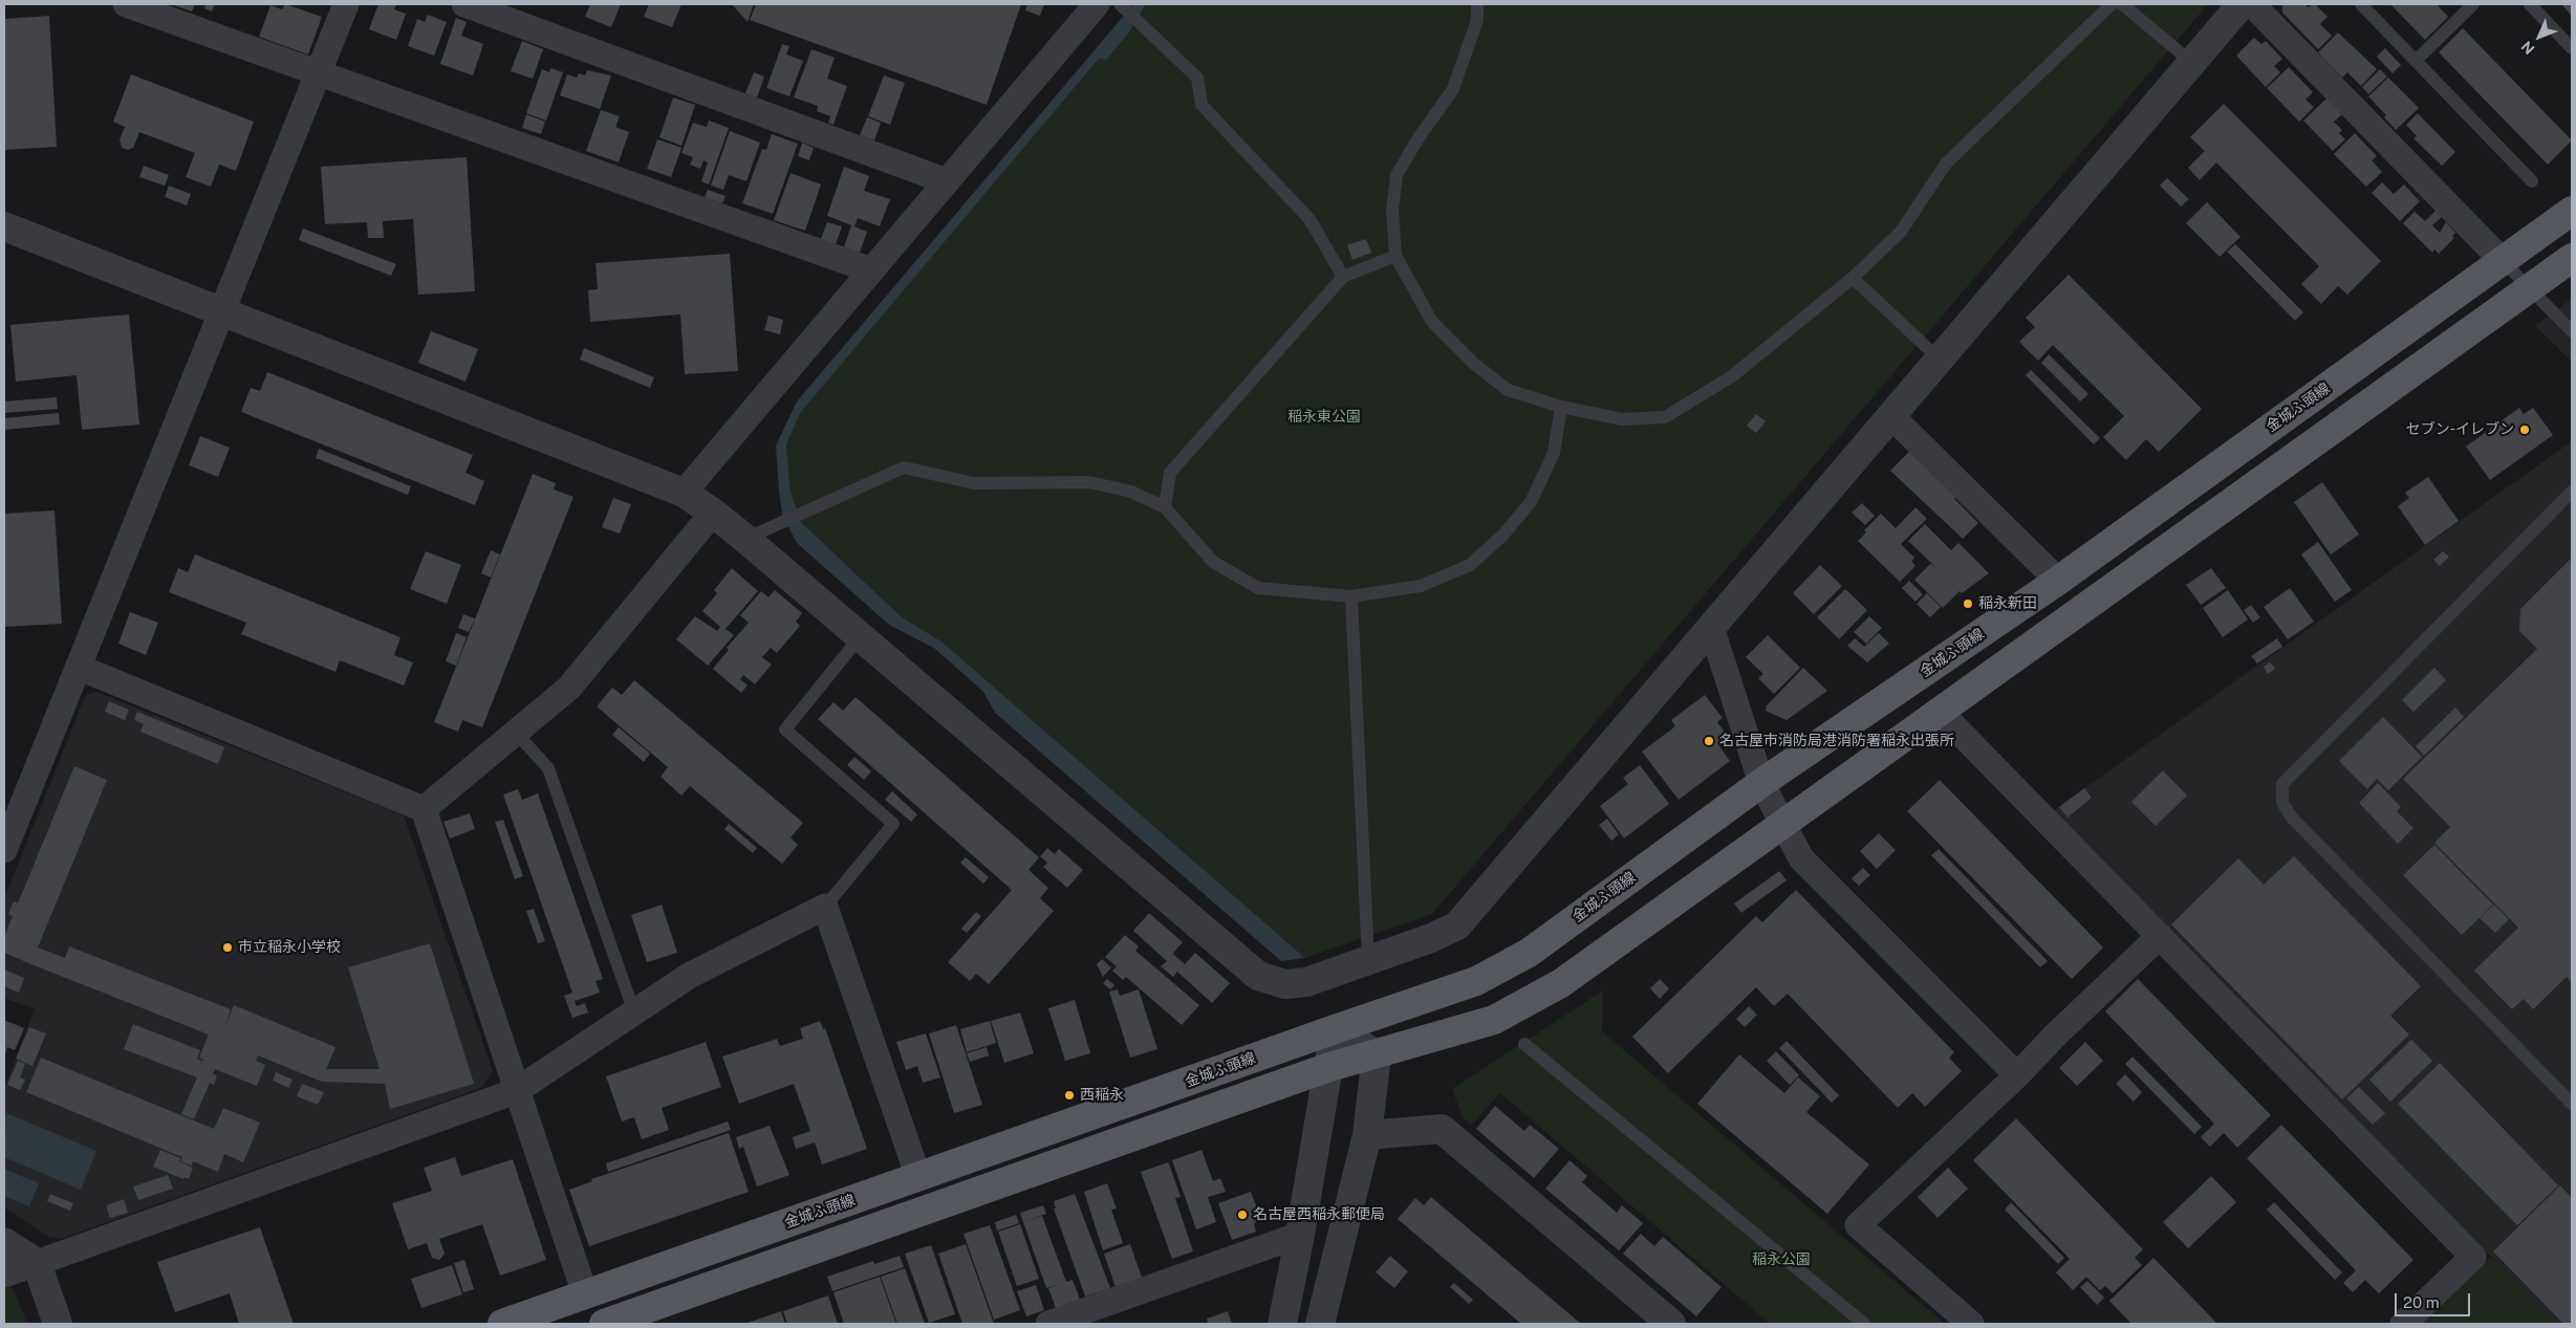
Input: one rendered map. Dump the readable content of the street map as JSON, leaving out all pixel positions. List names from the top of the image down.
{
  "streets": {
    "main road": ["金城ふ頭線"]
  },
  "parks": ["稲永東公園", "稲永公園"],
  "places": [
    "セブン-イレブン",
    "稲永新田",
    "名古屋市消防局港消防署稲永出張所",
    "市立稲永小学校",
    "西稲永",
    "名古屋西稲永郵便局"
  ],
  "scale_bar": "20 m",
  "north": "bottom left"
}
